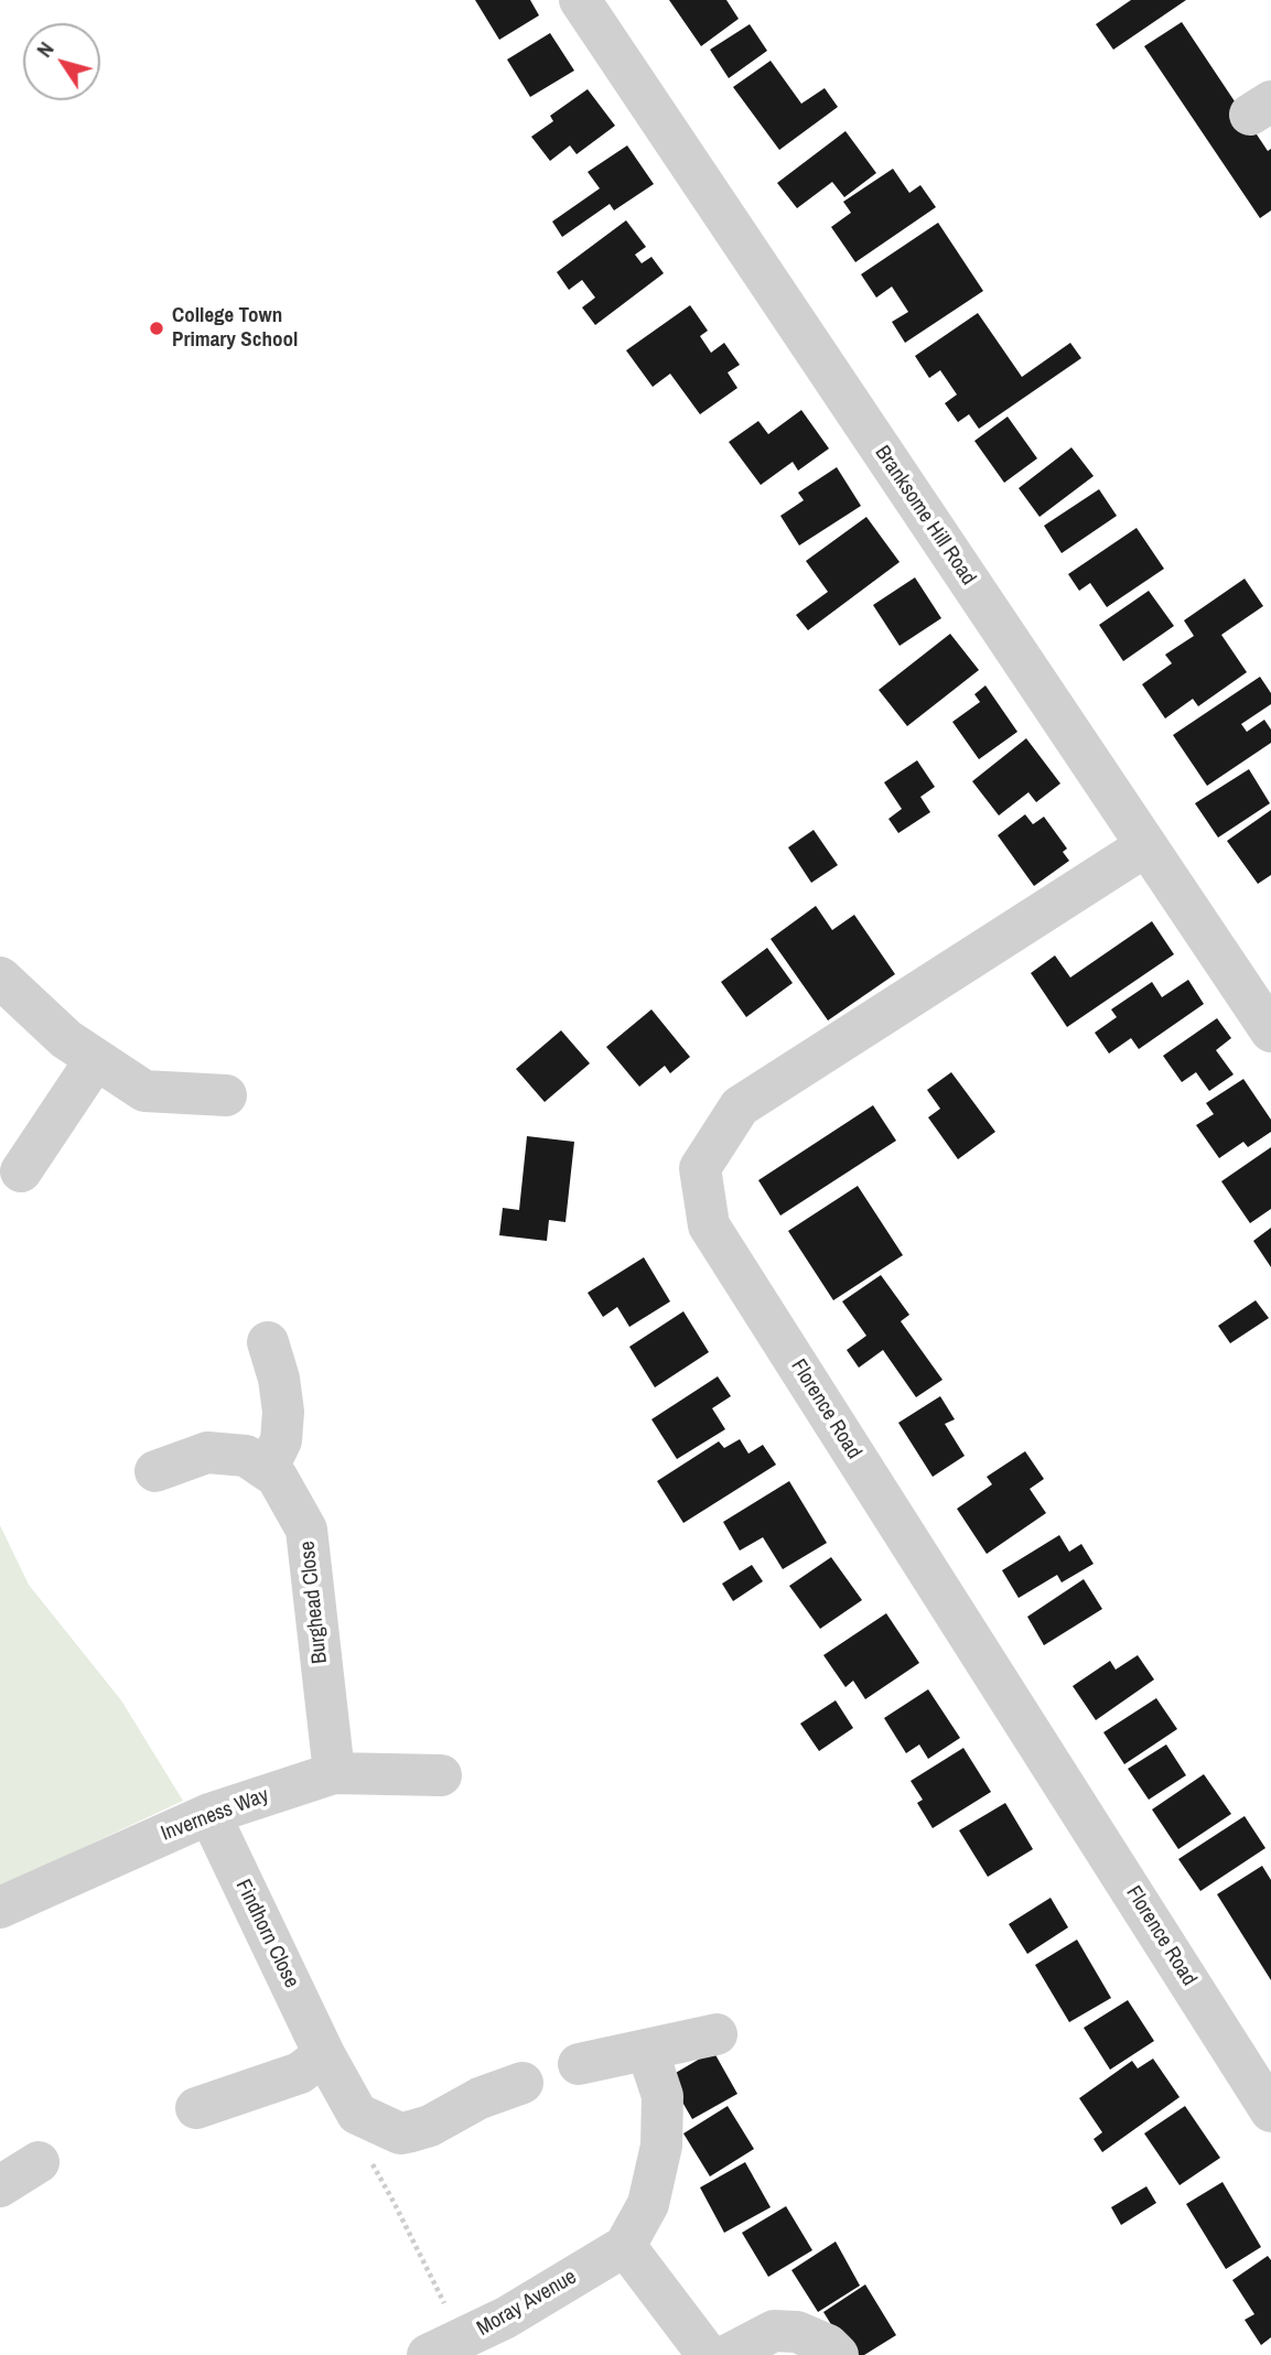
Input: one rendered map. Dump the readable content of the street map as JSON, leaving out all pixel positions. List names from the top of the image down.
{
  "streets": {
    "street": [
      "Branksome Hill Road",
      "Florence Road",
      "Burghead Close",
      "Inverness Way",
      "Findhorn Close",
      "Moray Avenue"
    ]
  },
  "crossings": [
    ["Branksome Hill Road", "Florence Road"],
    ["Burghead Close", "Inverness Way"],
    ["Inverness Way", "Findhorn Close"]
  ],
  "places": ["College Town Primary School"],
  "north": "top left"
}
